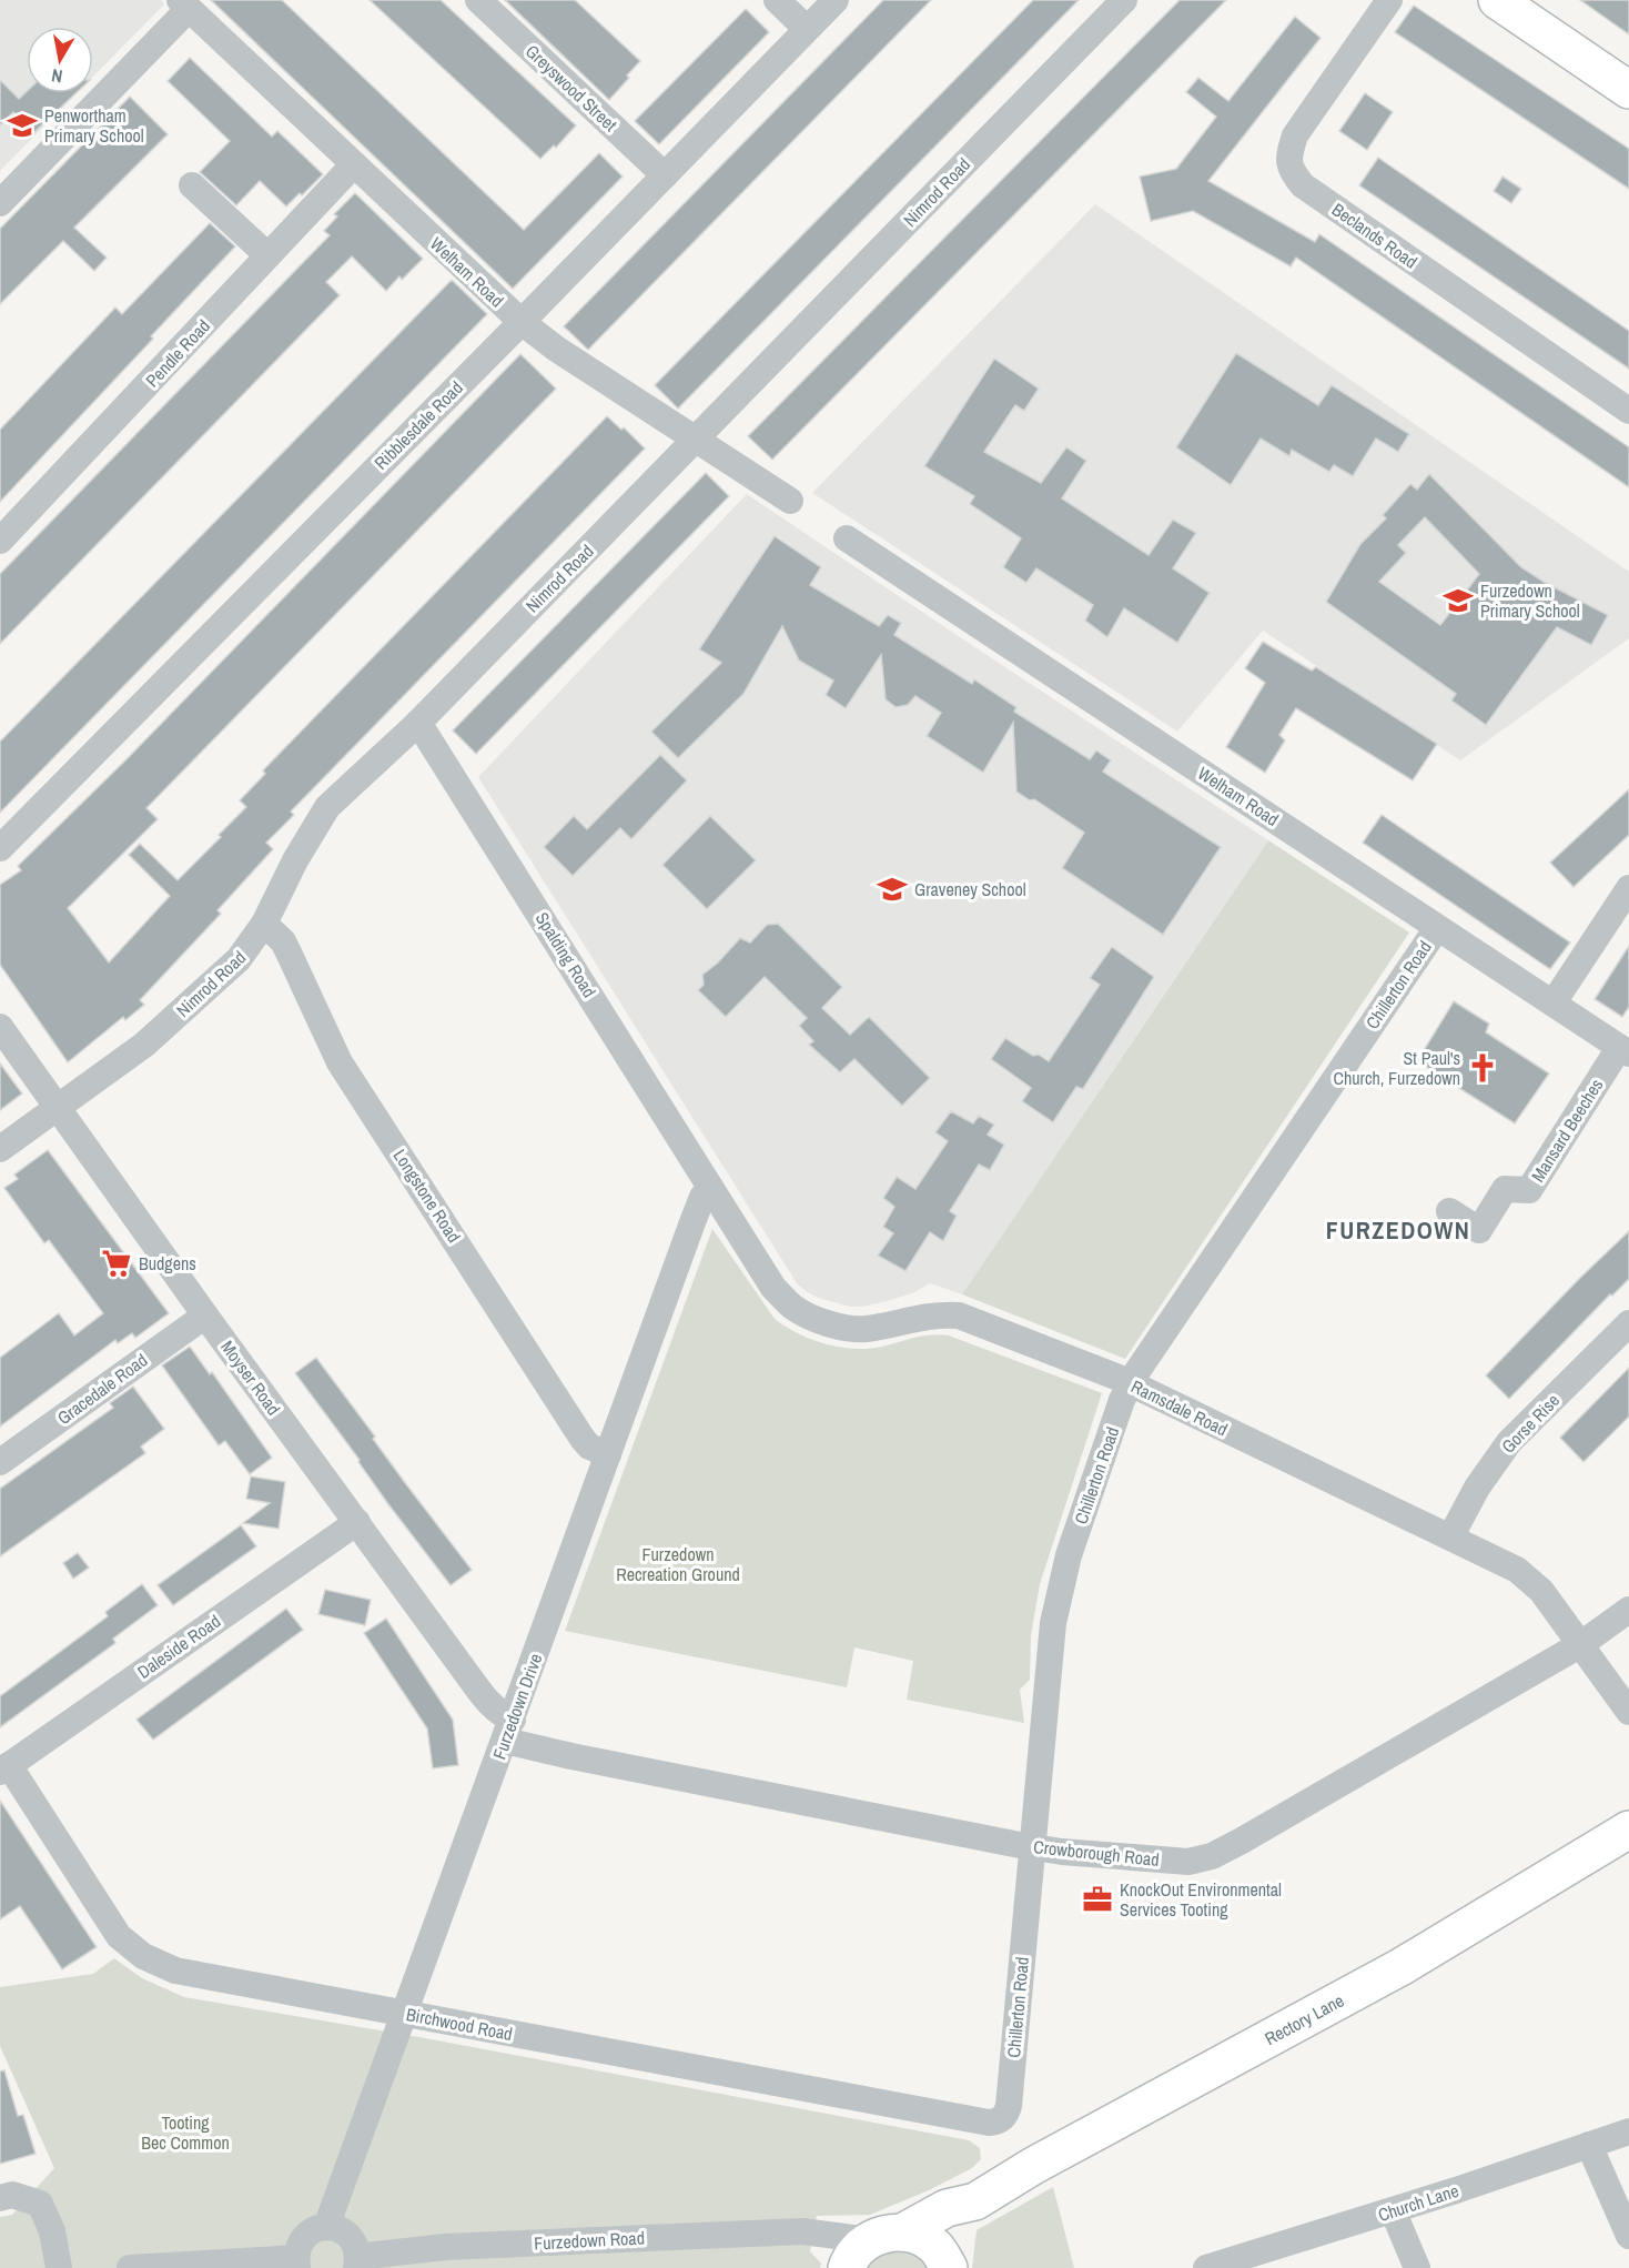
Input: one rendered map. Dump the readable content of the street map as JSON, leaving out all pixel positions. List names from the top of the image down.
{
  "streets": {
    "main road": ["Rectory Lane"],
    "street": [
      "Greyswood Street",
      "Nimrod Road",
      "Beclands Road",
      "Welham Road",
      "Pendle Road",
      "Ribblesdale Road",
      "Spalding Road",
      "Chillerton Road",
      "Mansard Beeches",
      "Longstone Road",
      "Moyser Road",
      "Gracedale Road",
      "Ramsdale Road",
      "Gorse Rise",
      "Daleside Road",
      "Furzedown Drive",
      "Crowborough Road",
      "Birchwood Road",
      "Church Lane",
      "Furzedown Road"
    ]
  },
  "crossings": [
    ["Greyswood Street", "Ribblesdale Road"],
    ["Nimrod Road", "Welham Road"],
    ["Nimrod Road", "Spalding Road"],
    ["Nimrod Road", "Longstone Road"],
    ["Nimrod Road", "Moyser Road"],
    ["Welham Road", "Pendle Road"],
    ["Welham Road", "Ribblesdale Road"],
    ["Welham Road", "Chillerton Road"],
    ["Welham Road", "Mansard Beeches"],
    ["Spalding Road", "Ramsdale Road"],
    ["Spalding Road", "Furzedown Drive"],
    ["Chillerton Road", "Ramsdale Road"],
    ["Chillerton Road", "Crowborough Road"],
    ["Chillerton Road", "Birchwood Road"],
    ["Longstone Road", "Furzedown Drive"],
    ["Moyser Road", "Gracedale Road"],
    ["Moyser Road", "Daleside Road"],
    ["Moyser Road", "Furzedown Drive"],
    ["Moyser Road", "Crowborough Road"],
    ["Ramsdale Road", "Gorse Rise"],
    ["Ramsdale Road", "Furzedown Drive"],
    ["Ramsdale Road", "Crowborough Road"],
    ["Daleside Road", "Birchwood Road"],
    ["Furzedown Drive", "Crowborough Road"],
    ["Furzedown Drive", "Birchwood Road"],
    ["Rectory Lane", "Furzedown Road"]
  ],
  "districts": ["FURZEDOWN"],
  "parks": ["Furzedown Recreation Ground", "Tooting Bec Common"],
  "places": {
    "school or university": ["Penwortham Primary School", "Furzedown Primary School", "Graveney School"],
    "church": ["St Paul's Church, Furzedown"],
    "supermarket": ["Budgens"],
    "office": ["KnockOut Environmental Services Tooting"]
  },
  "north": "bottom"
}
